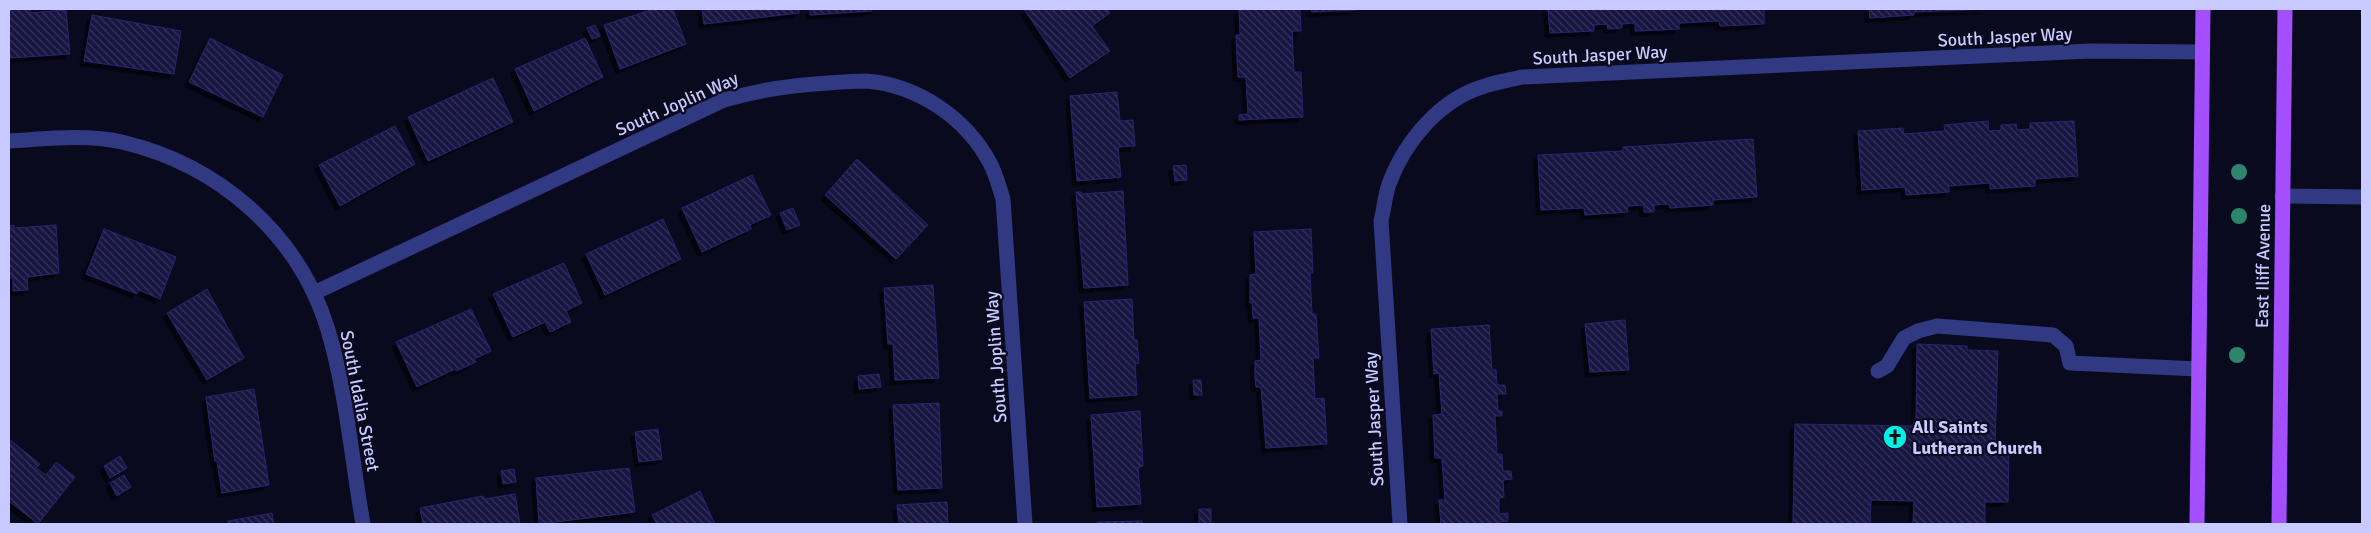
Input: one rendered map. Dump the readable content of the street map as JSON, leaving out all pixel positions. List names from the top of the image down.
{
  "streets": {
    "main road": ["East Iliff Avenue"],
    "street": ["South Jasper Way", "South Joplin Way", "South Idalia Street"]
  },
  "crossings": [
    ["South Joplin Way", "South Idalia Street"]
  ],
  "places": {
    "church": ["All Saints Lutheran Church"]
  }
}
